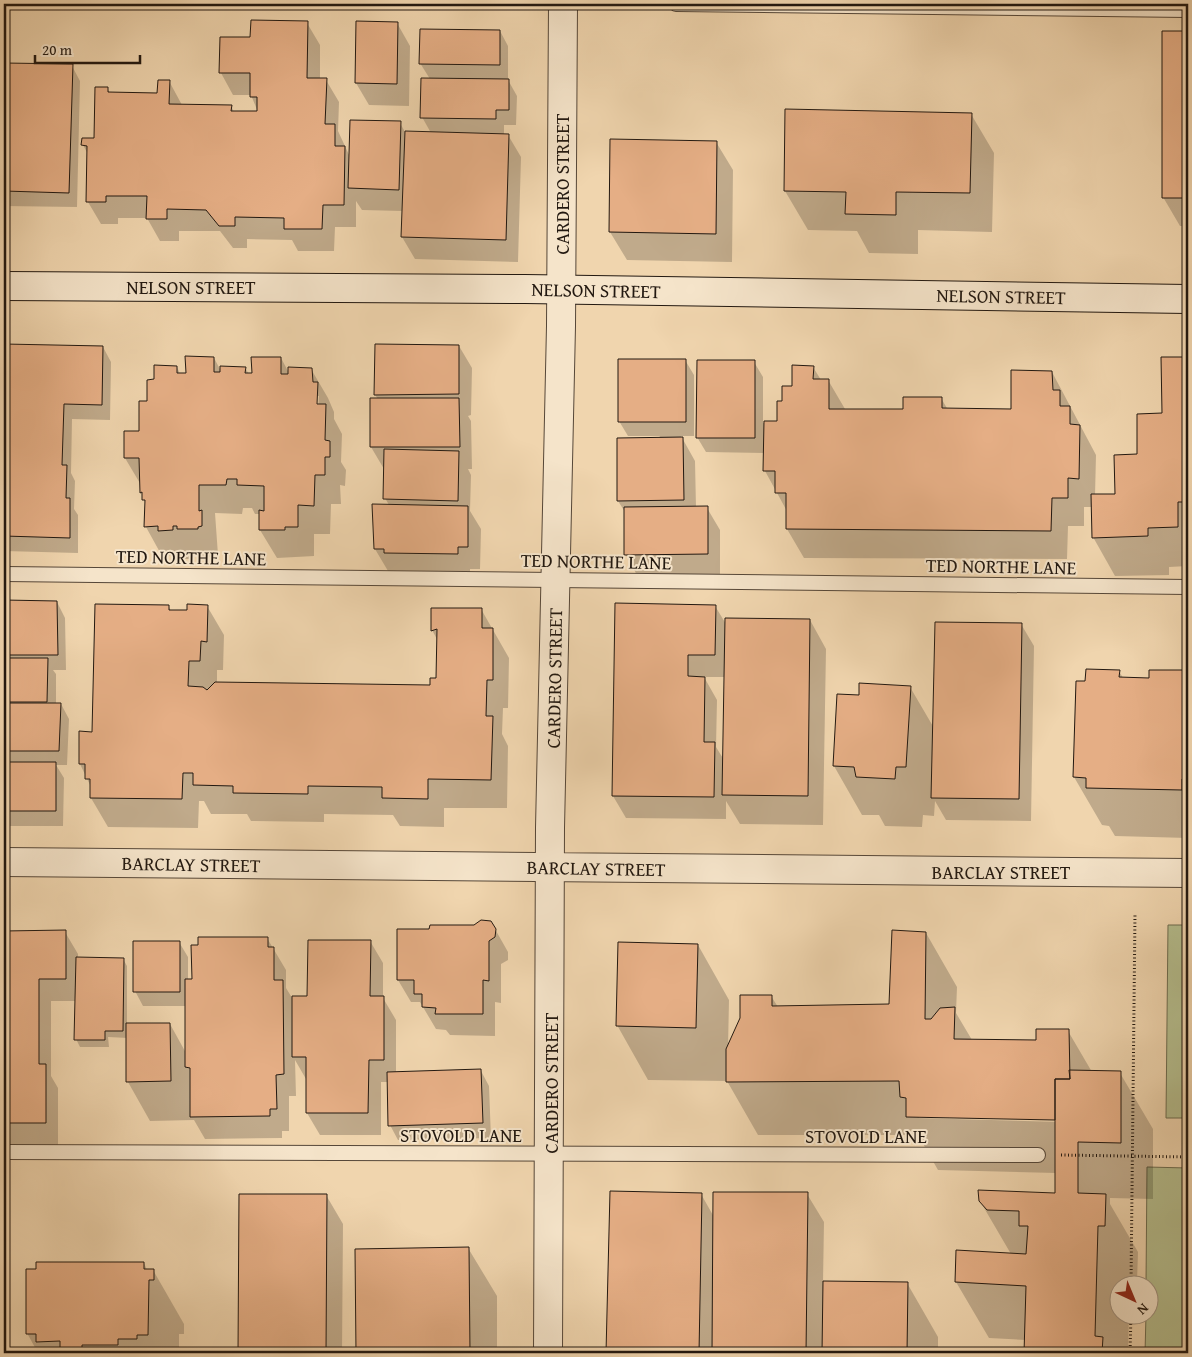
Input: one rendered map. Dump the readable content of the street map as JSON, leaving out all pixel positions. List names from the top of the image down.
{
  "streets": {
    "street": ["CARDERO STREET", "NELSON STREET", "BARCLAY STREET"],
    "lane": ["TED NORTHE LANE", "STOVOLD LANE"]
  },
  "crossings": [
    ["CARDERO STREET", "NELSON STREET"],
    ["CARDERO STREET", "TED NORTHE LANE"],
    ["CARDERO STREET", "BARCLAY STREET"],
    ["CARDERO STREET", "STOVOLD LANE"]
  ],
  "scale_bar": "20 m",
  "north": "bottom right"
}
